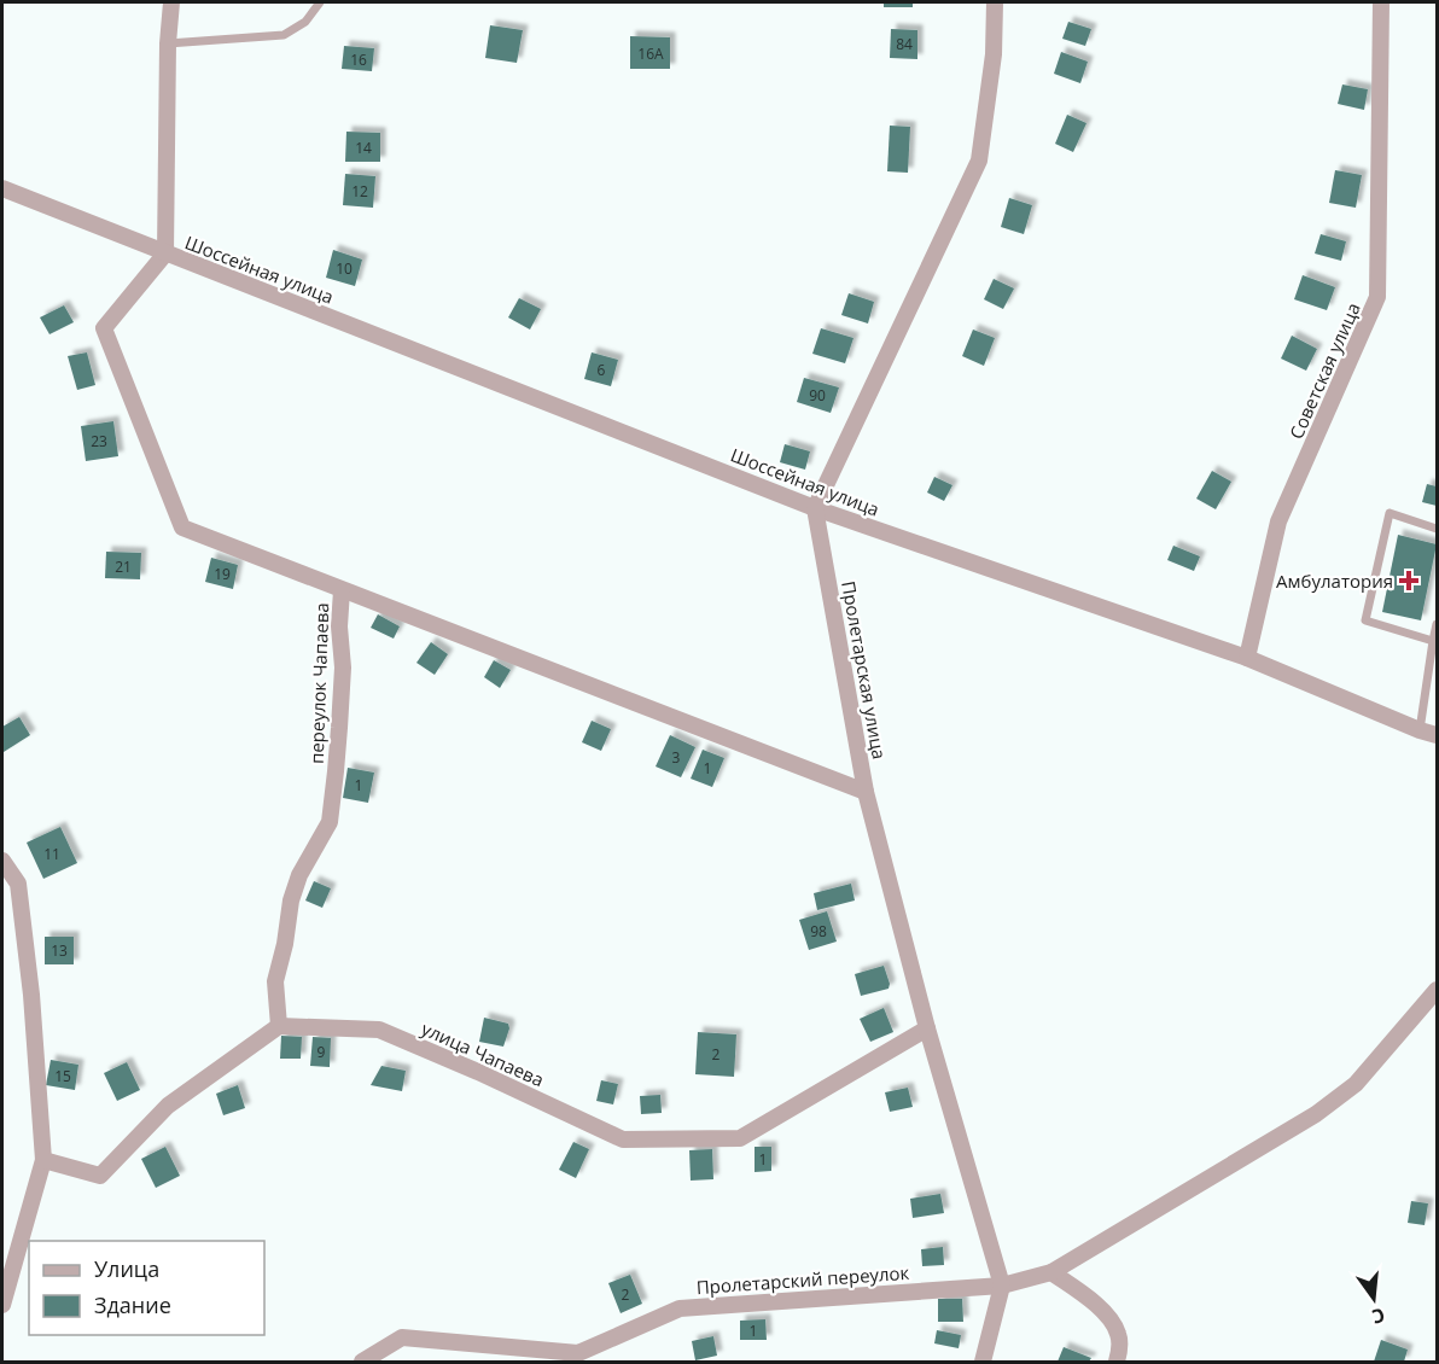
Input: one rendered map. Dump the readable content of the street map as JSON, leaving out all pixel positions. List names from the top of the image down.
{
  "streets": {
    "street": [
      "Шоссейная улица",
      "Советская улица",
      "Пролетарская улица",
      "переулок Чапаева",
      "улица Чапаева",
      "Пролетарский переулок"
    ]
  },
  "crossings": [
    ["Шоссейная улица", "Советская улица"],
    ["Шоссейная улица", "Пролетарская улица"],
    ["Шоссейная улица", "переулок Чапаева"],
    ["Пролетарская улица", "улица Чапаева"],
    ["Пролетарская улица", "Пролетарский переулок"],
    ["переулок Чапаева", "улица Чапаева"]
  ],
  "places": {
    "health": ["Амбулатория"]
  },
  "house_numbers": [
    "84",
    "16А",
    "16",
    "14",
    "12",
    "10",
    "6",
    "90",
    "23",
    "21",
    "19",
    "3",
    "1",
    "1",
    "11",
    "98",
    "13",
    "9",
    "2",
    "15",
    "1",
    "2",
    "1"
  ],
  "legend": ["Улица", "Здание"],
  "north": "bottom"
}
